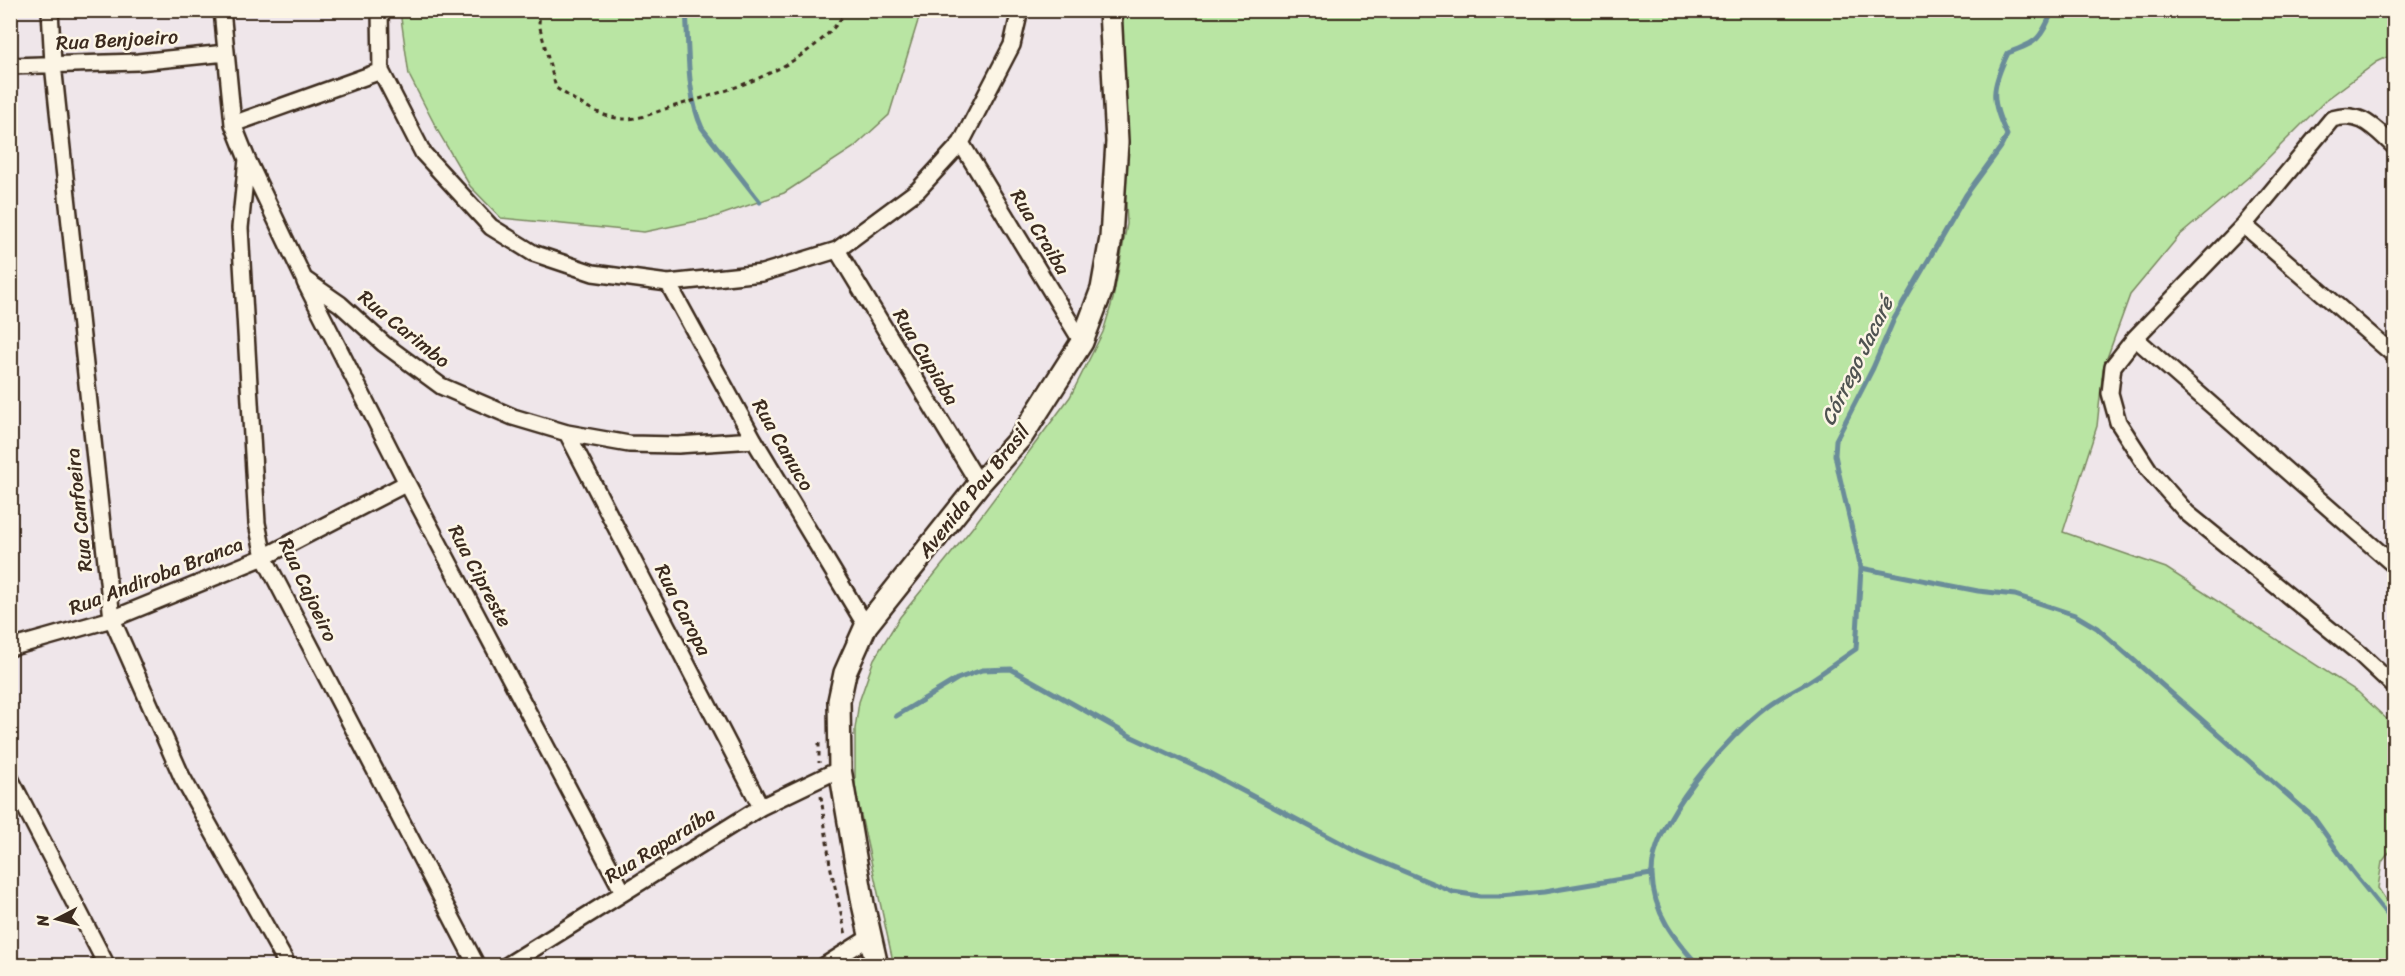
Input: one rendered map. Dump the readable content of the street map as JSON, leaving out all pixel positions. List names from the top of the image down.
{
  "streets": {
    "main road": ["Avenida Pau Brasil"],
    "street": [
      "Rua Benjoeiro",
      "Rua Craiba",
      "Rua Carimbo",
      "Rua Cupiaba",
      "Rua Canuco",
      "Rua Canfoeira",
      "Rua Andiroba Branca",
      "Rua Cipreste",
      "Rua Cajoeiro",
      "Rua Caropa",
      "Rua Raparaíba"
    ]
  },
  "crossings": [
    ["Rua Benjoeiro", "Rua Canfoeira"],
    ["Rua Craiba", "Avenida Pau Brasil"],
    ["Rua Carimbo", "Rua Canuco"],
    ["Rua Carimbo", "Rua Cipreste"],
    ["Rua Carimbo", "Rua Cajoeiro"],
    ["Rua Carimbo", "Rua Caropa"],
    ["Rua Cupiaba", "Avenida Pau Brasil"],
    ["Rua Canuco", "Avenida Pau Brasil"],
    ["Avenida Pau Brasil", "Rua Raparaíba"],
    ["Rua Canfoeira", "Rua Andiroba Branca"],
    ["Rua Andiroba Branca", "Rua Cipreste"],
    ["Rua Andiroba Branca", "Rua Cajoeiro"],
    ["Rua Cipreste", "Rua Raparaíba"],
    ["Rua Caropa", "Rua Raparaíba"]
  ],
  "water": ["Córrego Jacaré"],
  "north": "left"
}
